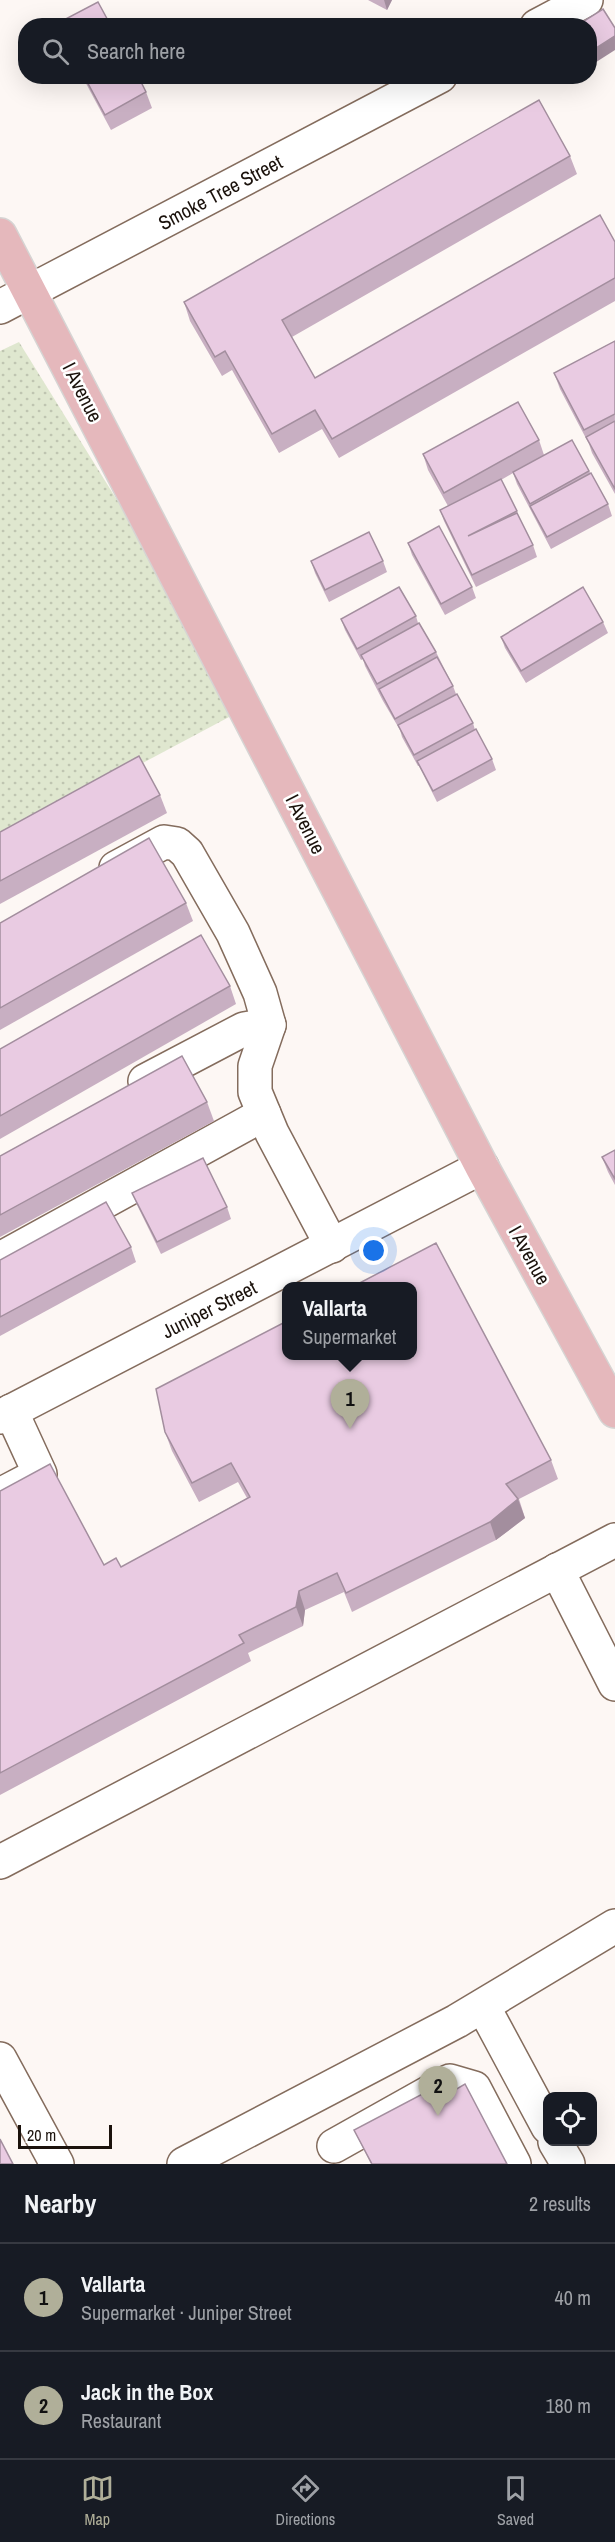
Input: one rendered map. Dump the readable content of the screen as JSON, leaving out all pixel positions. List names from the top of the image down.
{
  "streets": {
    "main road": ["I Avenue"],
    "street": ["Smoke Tree Street", "Juniper Street"]
  },
  "crossings": [
    ["Smoke Tree Street", "I Avenue"],
    ["I Avenue", "Juniper Street"]
  ],
  "scale_bar": "20 m",
  "page": {
    "search": "Search here",
    "popup": ["Vallarta", "Supermarket"],
    "pins": ["1", "2"],
    "scale": "20 m",
    "heading": ["Nearby", "2 results"],
    "list": [
      {
        "mark": "1",
        "name": "Vallarta",
        "note": "Supermarket · Juniper Street",
        "value": "40 m"
      },
      {
        "mark": "2",
        "name": "Jack in the Box",
        "note": "Restaurant",
        "value": "180 m"
      }
    ],
    "nav": ["Map", "Directions", "Saved"]
  }
}
